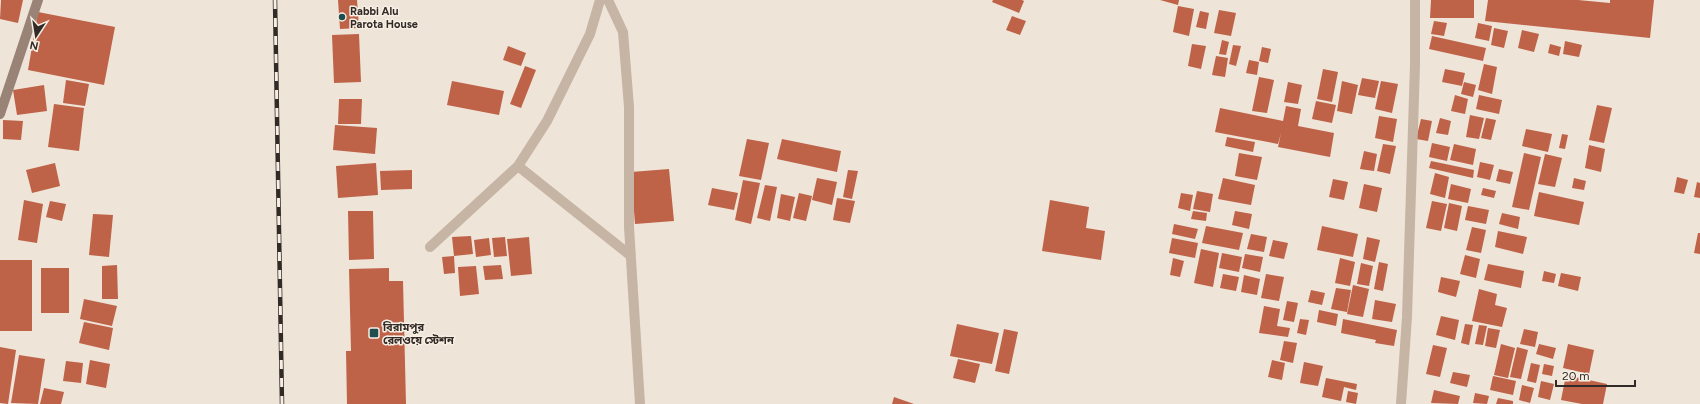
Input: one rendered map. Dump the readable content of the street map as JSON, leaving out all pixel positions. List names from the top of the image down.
{
  "places": {
    "other": ["Rabbi Alu Parota House"],
    "transit": ["বিরামপুর রেলওয়ে স্টেশন"]
  },
  "scale_bar": "20 m",
  "north": "bottom"
}
